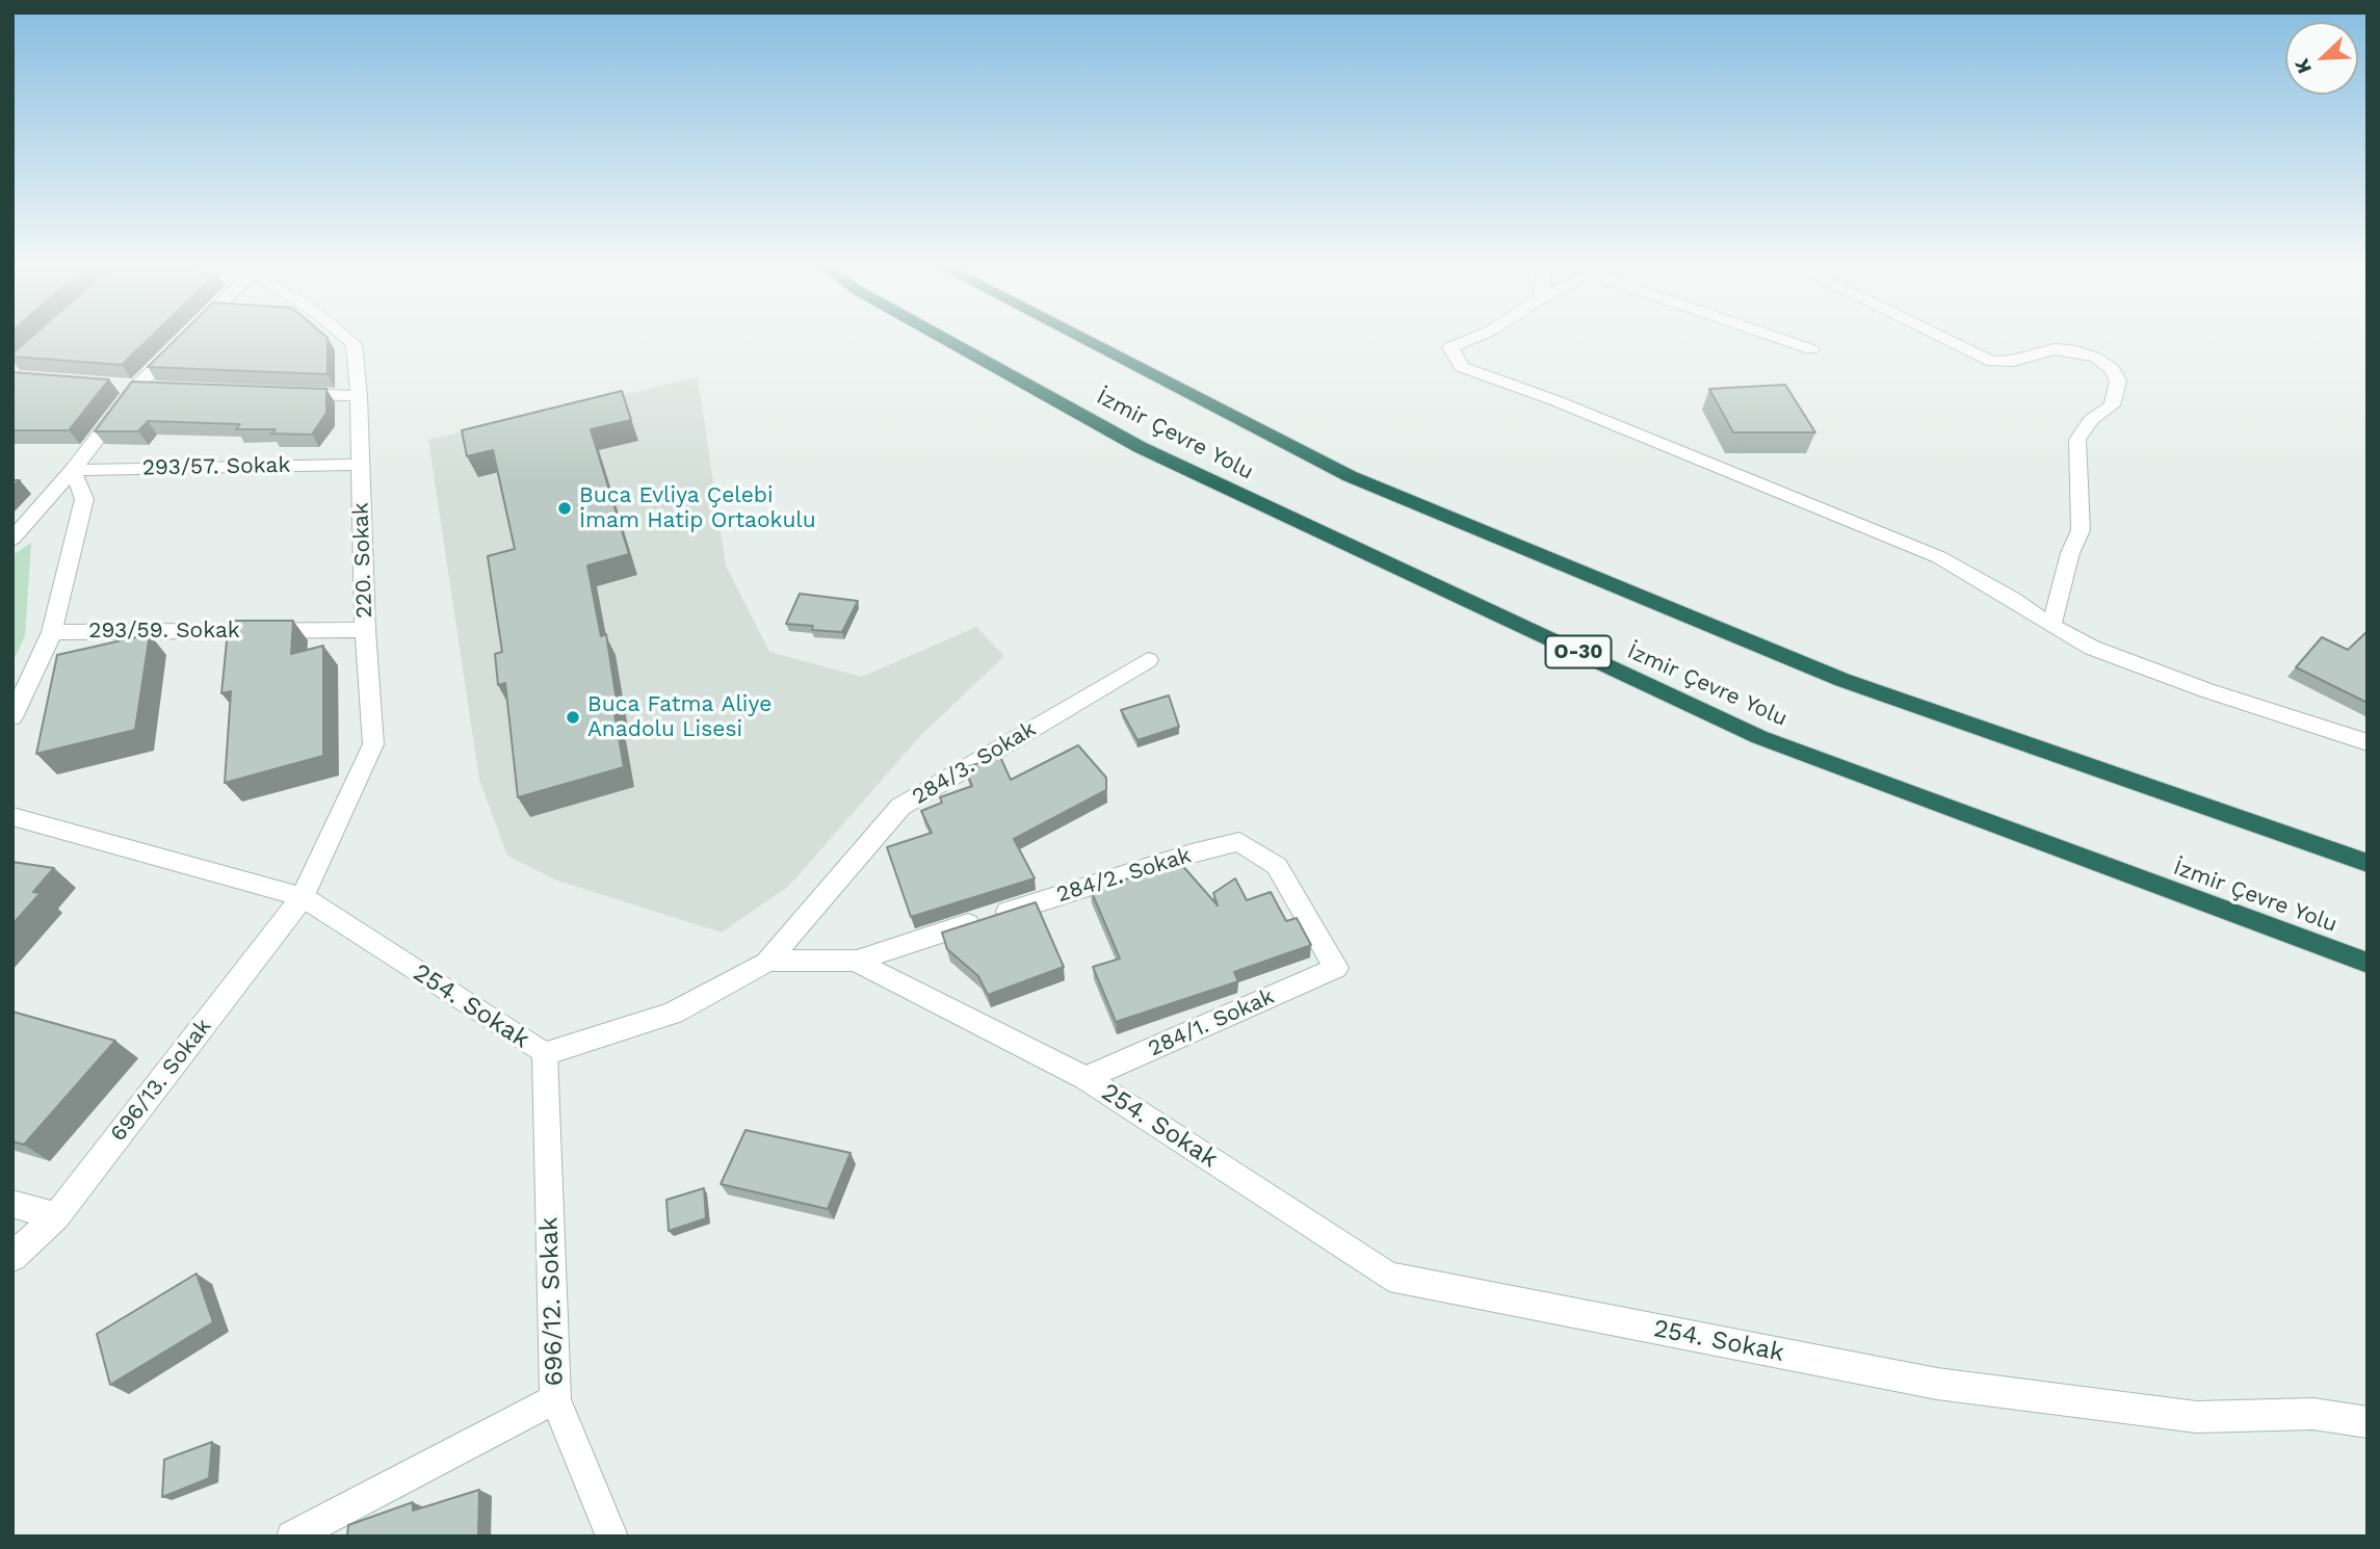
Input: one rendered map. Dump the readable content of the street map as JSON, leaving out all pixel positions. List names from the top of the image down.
{
  "streets": {
    "highway": ["İzmir Çevre Yolu", "O-30"],
    "street": [
      "293/57. Sokak",
      "220. Sokak",
      "293/59. Sokak",
      "284/3. Sokak",
      "284/2. Sokak",
      "254. Sokak",
      "284/1. Sokak",
      "696/13. Sokak",
      "696/12. Sokak"
    ]
  },
  "crossings": [
    ["293/57. Sokak", "220. Sokak"],
    ["220. Sokak", "293/59. Sokak"],
    ["220. Sokak", "254. Sokak"],
    ["220. Sokak", "696/13. Sokak"],
    ["284/3. Sokak", "254. Sokak"],
    ["284/2. Sokak", "254. Sokak"],
    ["284/2. Sokak", "284/1. Sokak"],
    ["254. Sokak", "284/1. Sokak"],
    ["254. Sokak", "696/13. Sokak"],
    ["254. Sokak", "696/12. Sokak"]
  ],
  "places": ["Buca Evliya Çelebi İmam Hatip Ortaokulu", "Buca Fatma Aliye Anadolu Lisesi"],
  "north": "bottom left"
}
